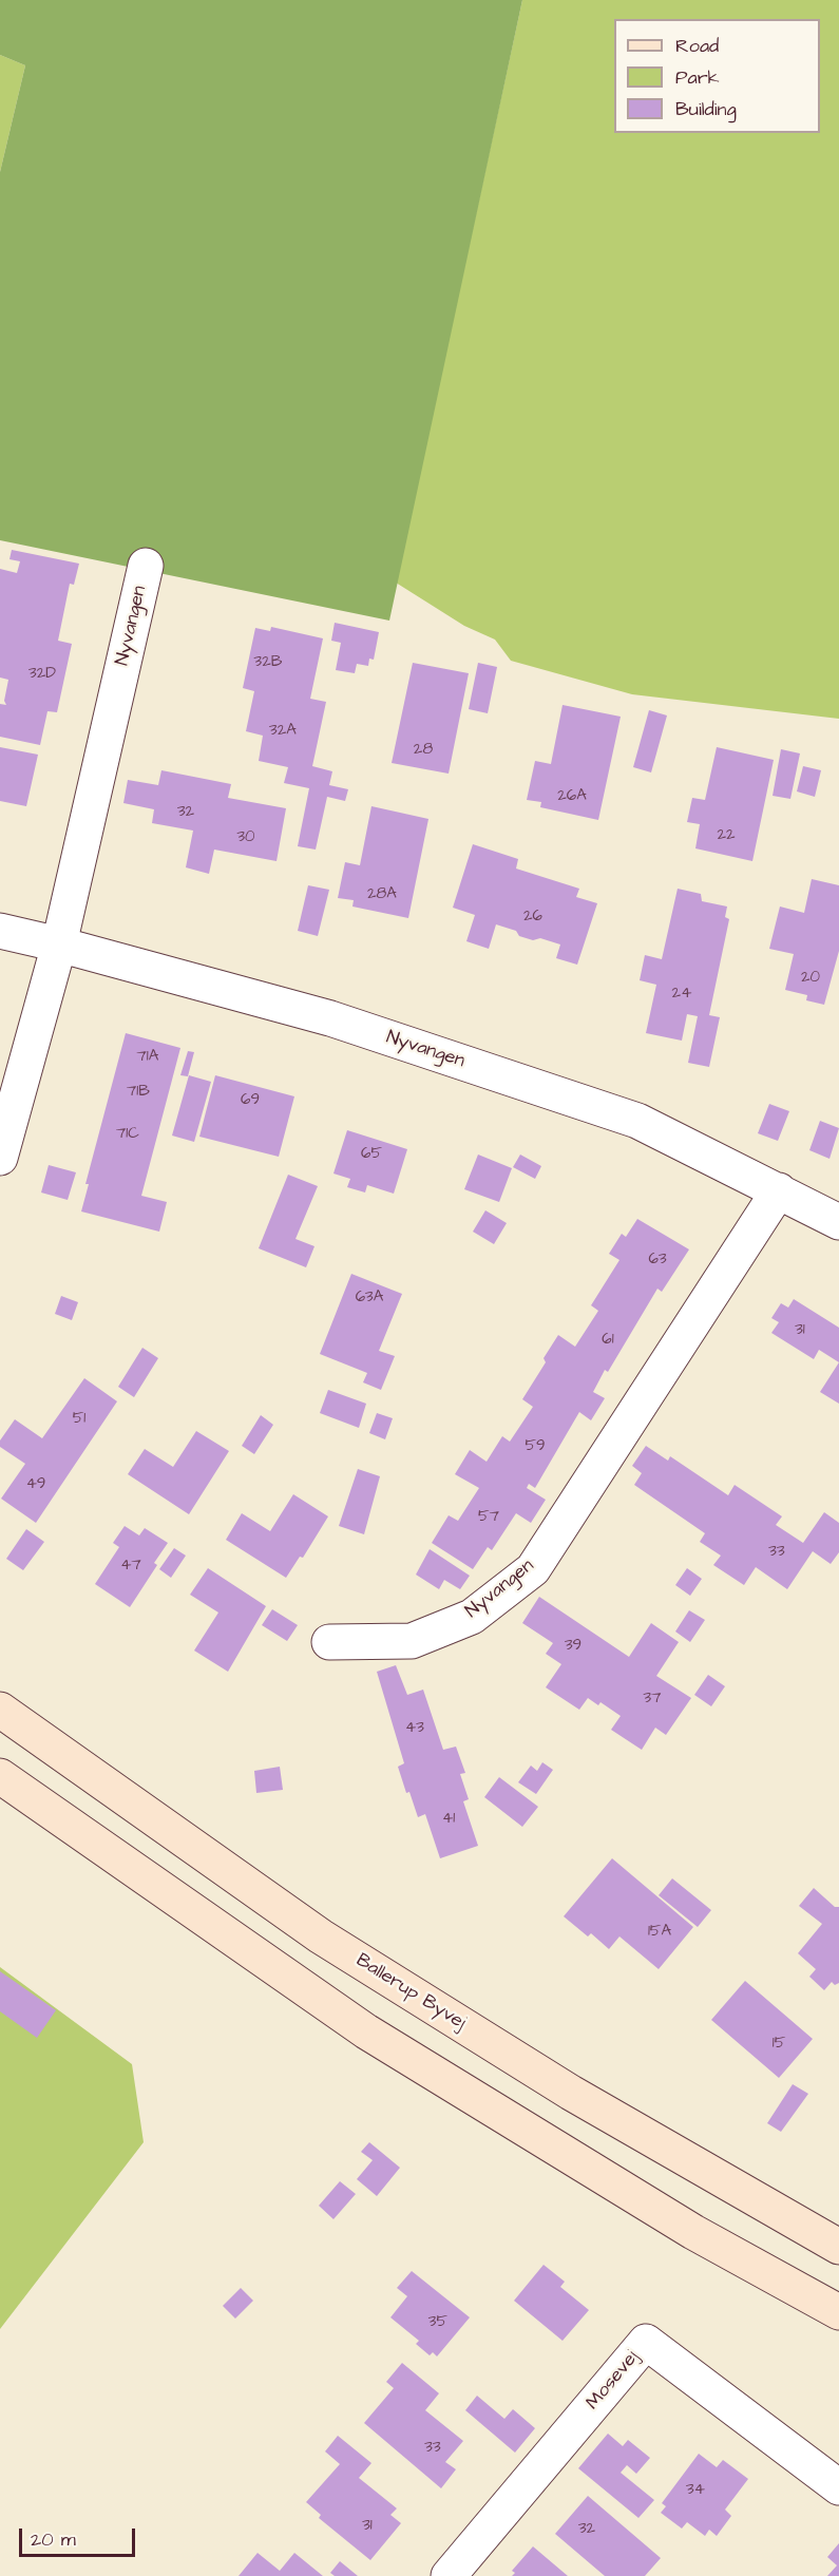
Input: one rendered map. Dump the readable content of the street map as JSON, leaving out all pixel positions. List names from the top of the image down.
{
  "streets": {
    "main road": ["Ballerup Byvej"],
    "street": ["Nyvangen", "Mosevej"]
  },
  "house_numbers": [
    "32B",
    "32D",
    "32A",
    "28",
    "26A",
    "32",
    "22",
    "30",
    "28A",
    "26",
    "20",
    "24",
    "71A",
    "71B",
    "69",
    "71C",
    "65",
    "63",
    "63A",
    "31",
    "61",
    "51",
    "59",
    "49",
    "57",
    "33",
    "47",
    "39",
    "37",
    "43",
    "41",
    "15A",
    "15",
    "35",
    "33",
    "34",
    "31",
    "32"
  ],
  "legend": ["Road", "Park", "Building"],
  "scale_bar": "20 m"
}
